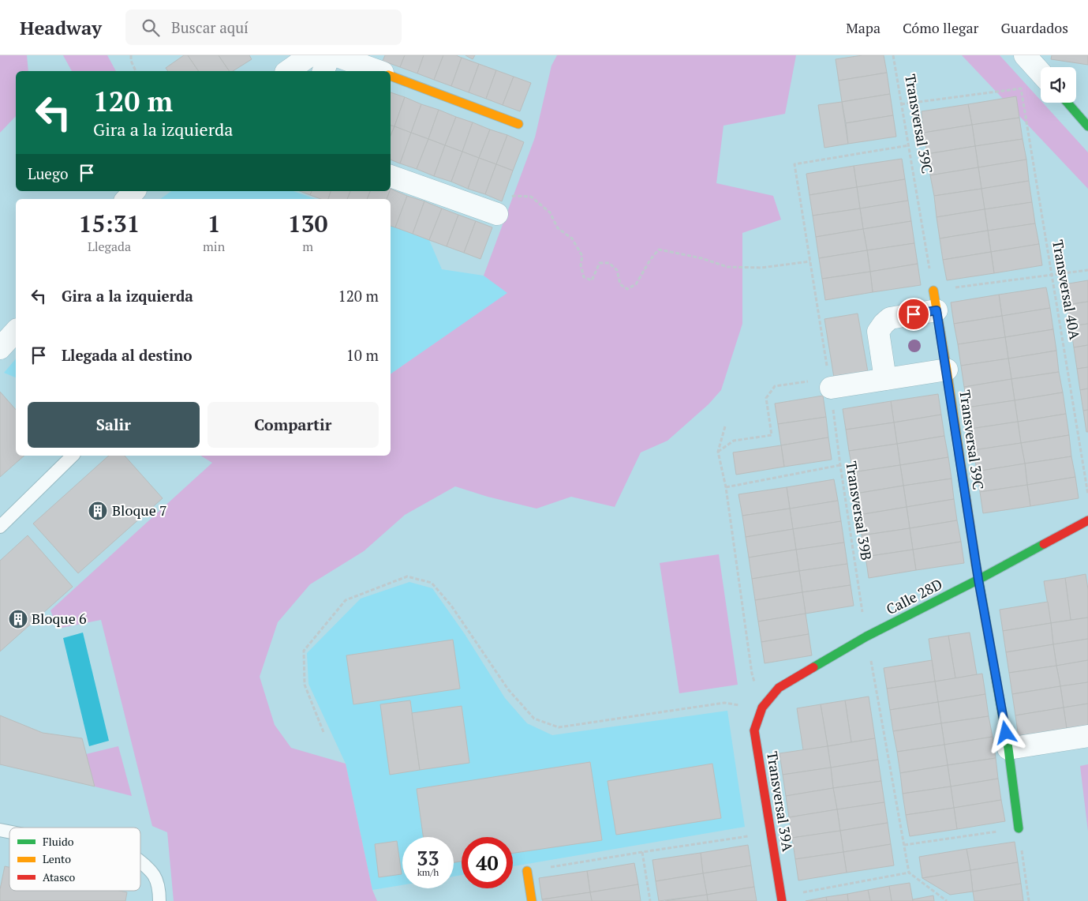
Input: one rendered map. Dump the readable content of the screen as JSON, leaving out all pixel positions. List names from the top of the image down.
{
  "streets": {
    "street": ["Transversal 39C", "Calle 28D", "Transversal 39A"],
    "path": ["Transversal 40A", "Transversal 39B"]
  },
  "crossings": [
    ["Transversal 39C", "Transversal 40A"],
    ["Transversal 39C", "Transversal 39B"],
    ["Transversal 39C", "Calle 28D"],
    ["Transversal 39B", "Calle 28D"],
    ["Calle 28D", "Transversal 39A"]
  ],
  "places": {
    "building": ["Bloque 7", "Bloque 6"]
  },
  "legend": ["Fluido", "Lento", "Atasco"],
  "page": {
    "header": "Headway",
    "search": "Buscar aquí",
    "nav": ["Mapa", "Cómo llegar", "Guardados"],
    "turn": ["120 m", "Gira a la izquierda"],
    "then": "Luego",
    "eta": [
      "15:31",
      "Llegada",
      "1",
      "min",
      "130",
      "m"
    ],
    "list": [
      {
        "name": "Gira a la izquierda",
        "value": "120 m"
      },
      {
        "name": "Llegada al destino",
        "value": "10 m"
      }
    ],
    "buttons": ["Salir", "Compartir"],
    "speed": "33 km/h",
    "limit": "40"
  }
}
